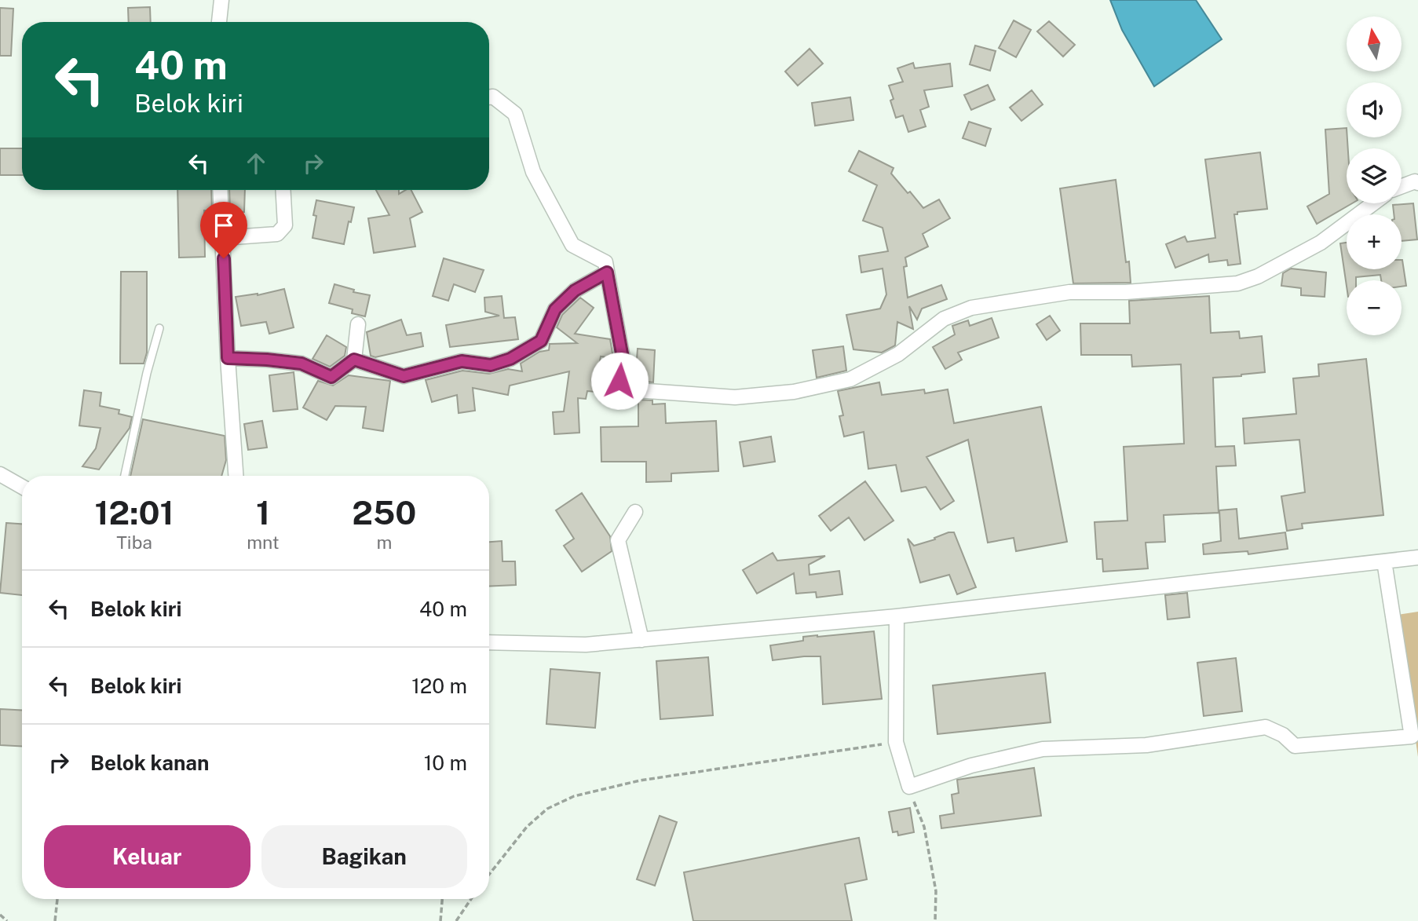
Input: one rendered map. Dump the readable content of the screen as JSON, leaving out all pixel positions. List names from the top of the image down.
{
  "north": "top",
  "page": {
    "map_buttons": ["+", "−"],
    "turn": ["40 m", "Belok kiri"],
    "eta": [
      "12:01",
      "Tiba",
      "1",
      "mnt",
      "250",
      "m"
    ],
    "list": [
      {
        "name": "Belok kiri",
        "value": "40 m"
      },
      {
        "name": "Belok kiri",
        "value": "120 m"
      },
      {
        "name": "Belok kanan",
        "value": "10 m"
      }
    ],
    "buttons": ["Keluar", "Bagikan"]
  }
}
